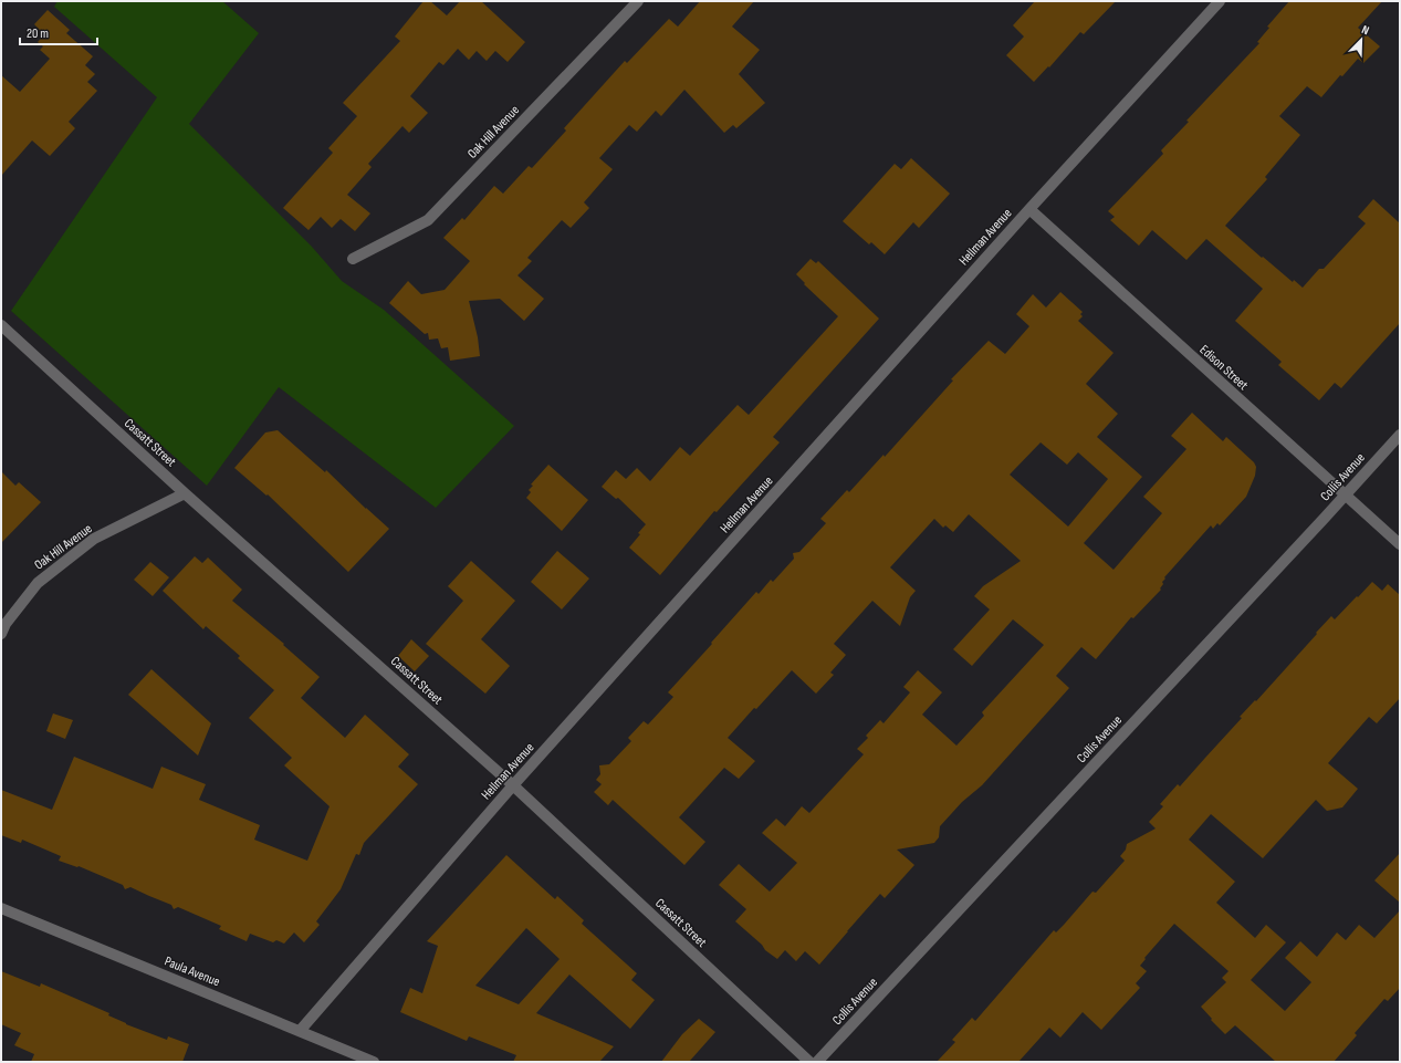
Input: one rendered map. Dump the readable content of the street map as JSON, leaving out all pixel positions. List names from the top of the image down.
{
  "streets": {
    "street": [
      "Oak Hill Avenue",
      "Hellman Avenue",
      "Edison Street",
      "Cassatt Street",
      "Collis Avenue",
      "Paula Avenue"
    ]
  },
  "crossings": [
    ["Oak Hill Avenue", "Cassatt Street"],
    ["Hellman Avenue", "Edison Street"],
    ["Hellman Avenue", "Cassatt Street"],
    ["Hellman Avenue", "Paula Avenue"],
    ["Edison Street", "Collis Avenue"]
  ],
  "scale_bar": "20 m",
  "north": "top right"
}
